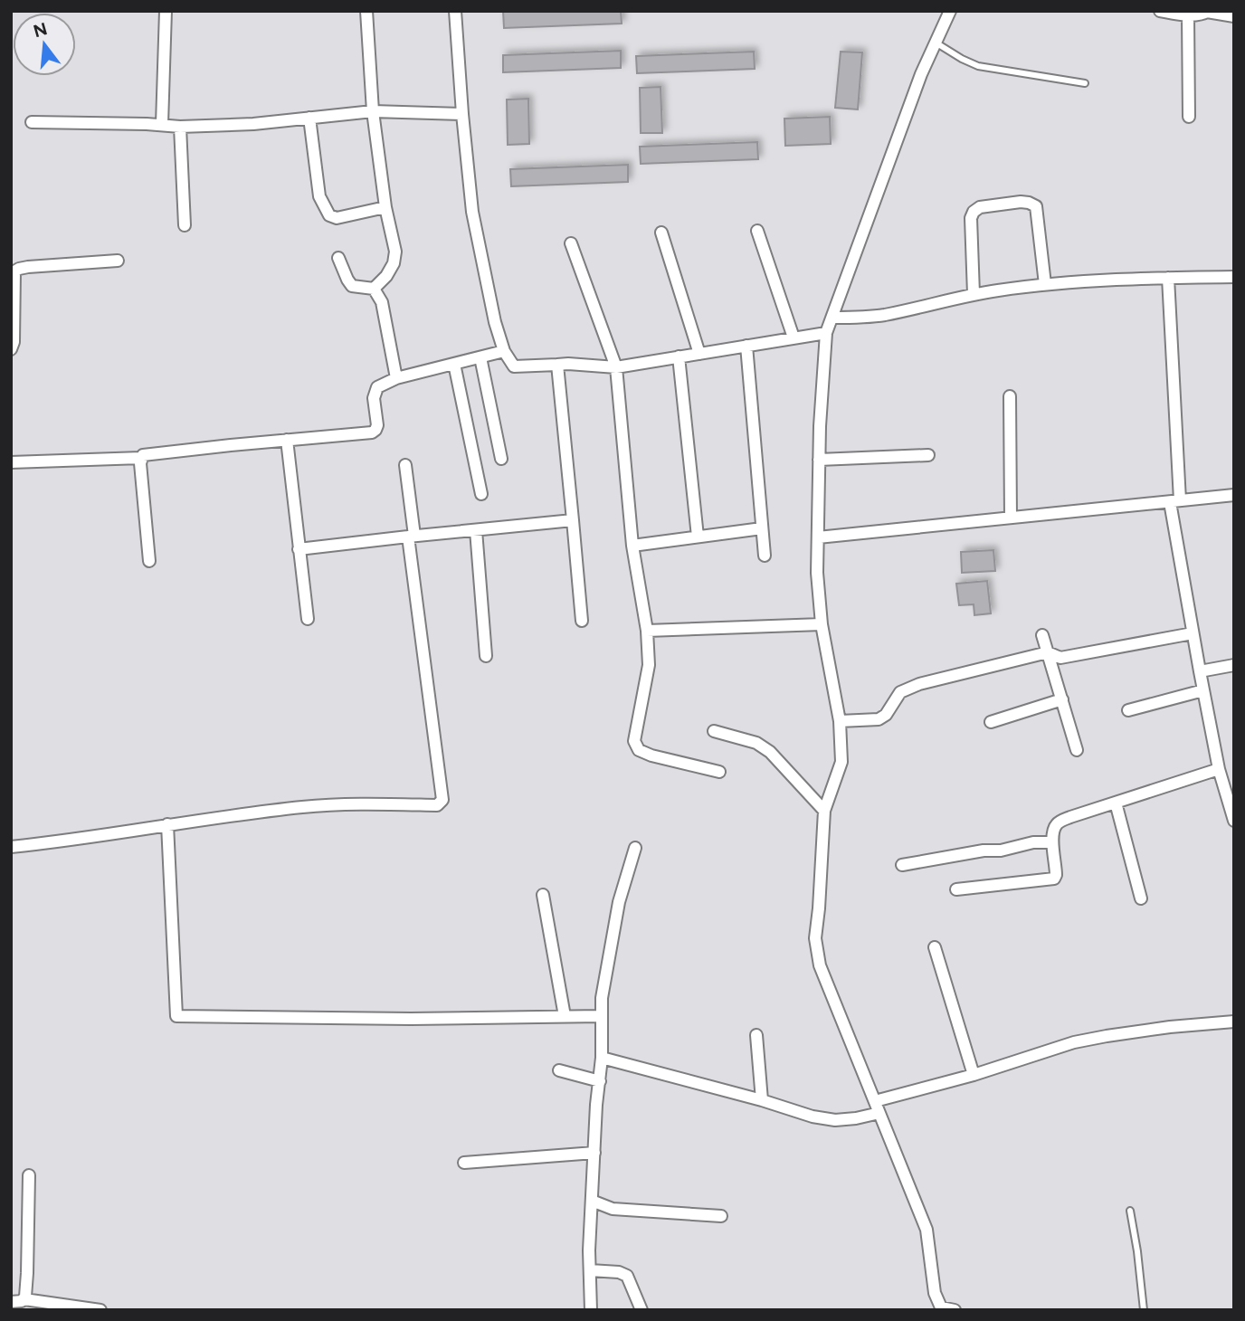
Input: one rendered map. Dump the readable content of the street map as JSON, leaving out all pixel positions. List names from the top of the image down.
{
  "north": "top"
}
